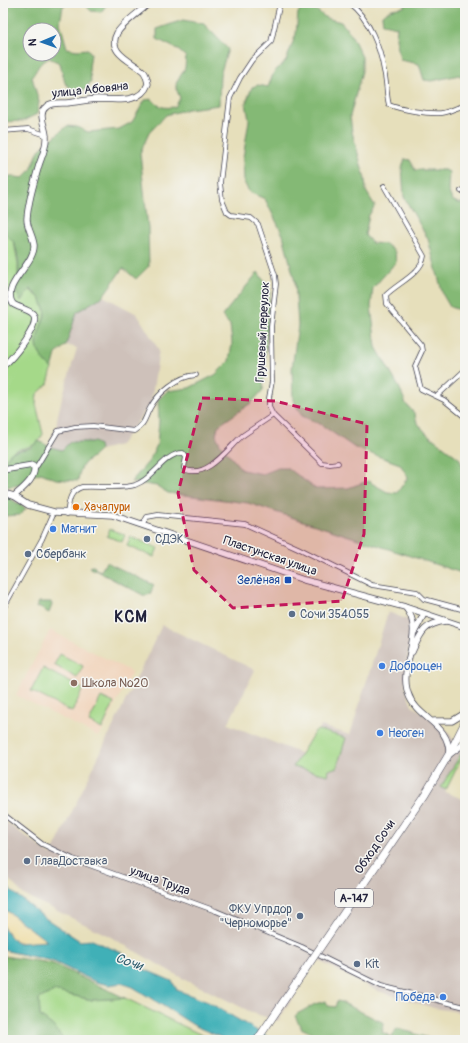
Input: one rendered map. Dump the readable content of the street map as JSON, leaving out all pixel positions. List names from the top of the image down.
{
  "streets": {
    "highway": ["Обход Сочи", "А-147"],
    "main road": ["улица Абовяна", "Пластунская улица"],
    "street": ["Грушевый переулок", "улица Труда"]
  },
  "crossings": [
    ["Обход Сочи", "А-147"]
  ],
  "districts": ["КСМ"],
  "water": ["Сочи"],
  "places": {
    "other": [
      "Хачапури",
      "Магнит",
      "СДЭК",
      "Сбербанк",
      "Сочи 354055",
      "Доброцен",
      "Школа №20",
      "Неоген",
      "ГлавДоставка",
      "ФКУ Упрдор \"Черноморье\"",
      "Kit",
      "Победа"
    ],
    "transit": ["Зелёная"]
  },
  "north": "left"
}
